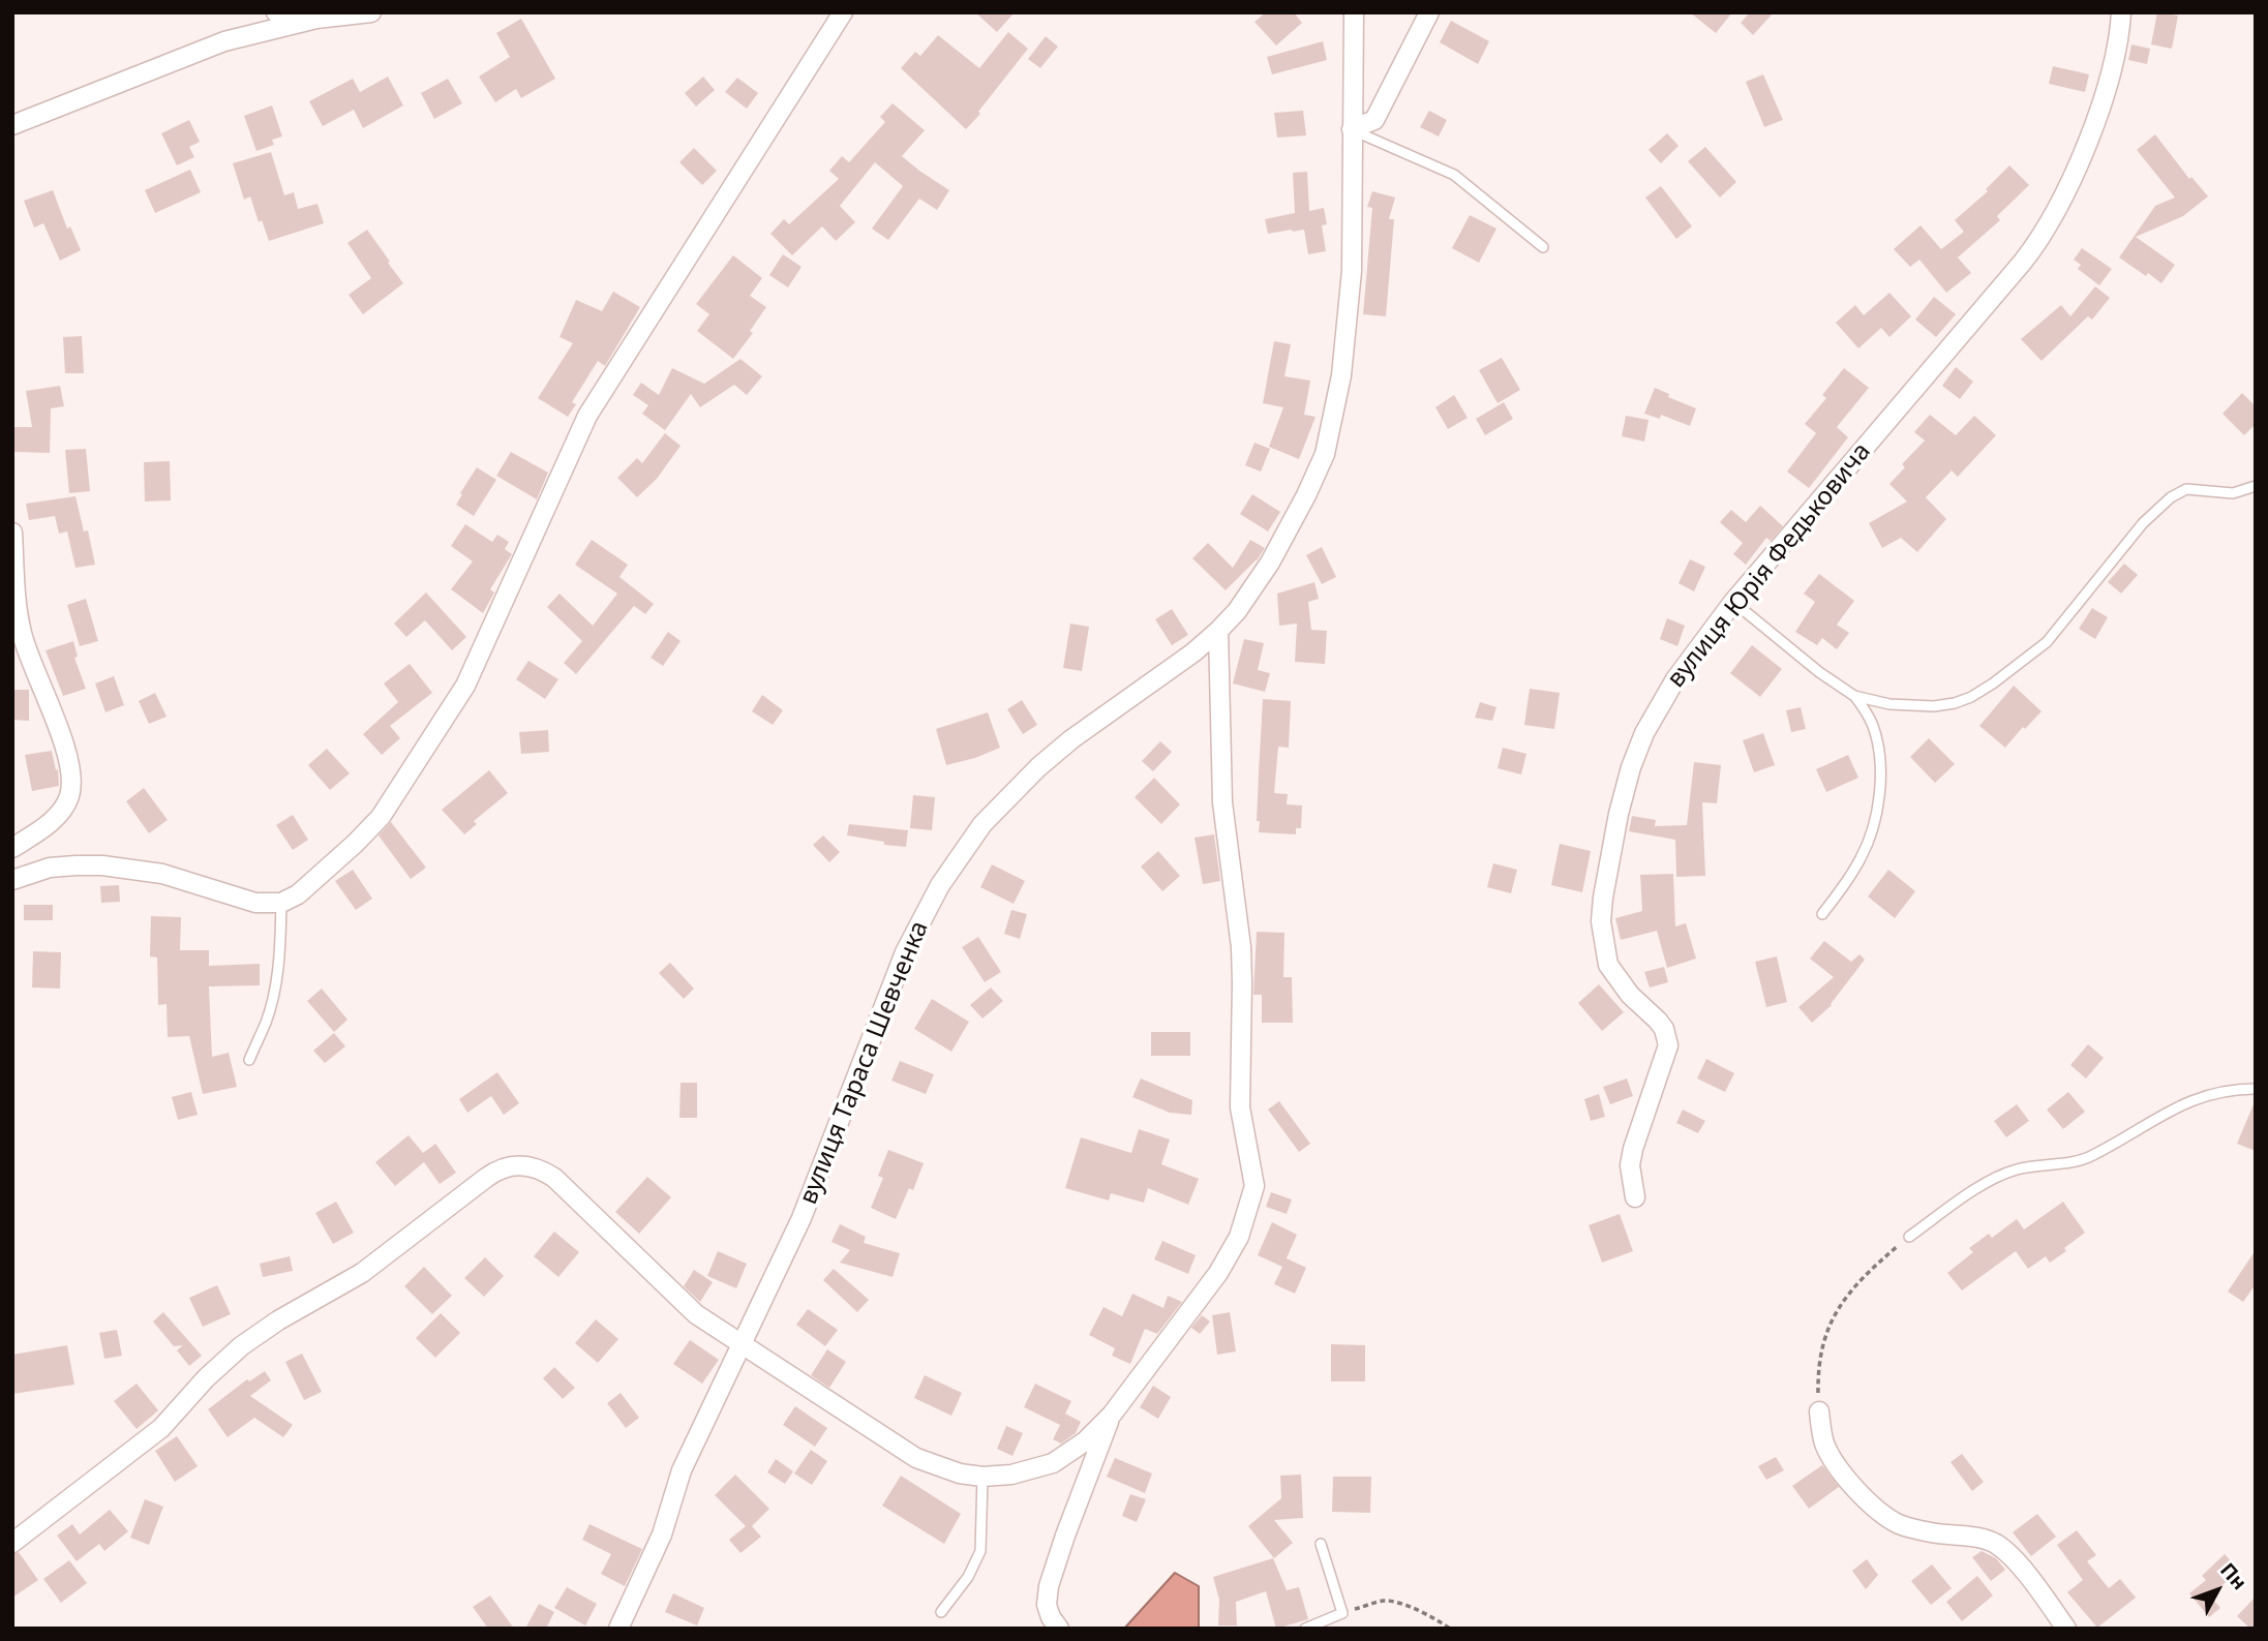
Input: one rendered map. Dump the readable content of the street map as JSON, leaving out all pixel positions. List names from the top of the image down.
{
  "streets": {
    "street": ["вулиця Юрія Федьковича", "вулиця Тараса Шевченка"]
  },
  "north": "top right"
}
